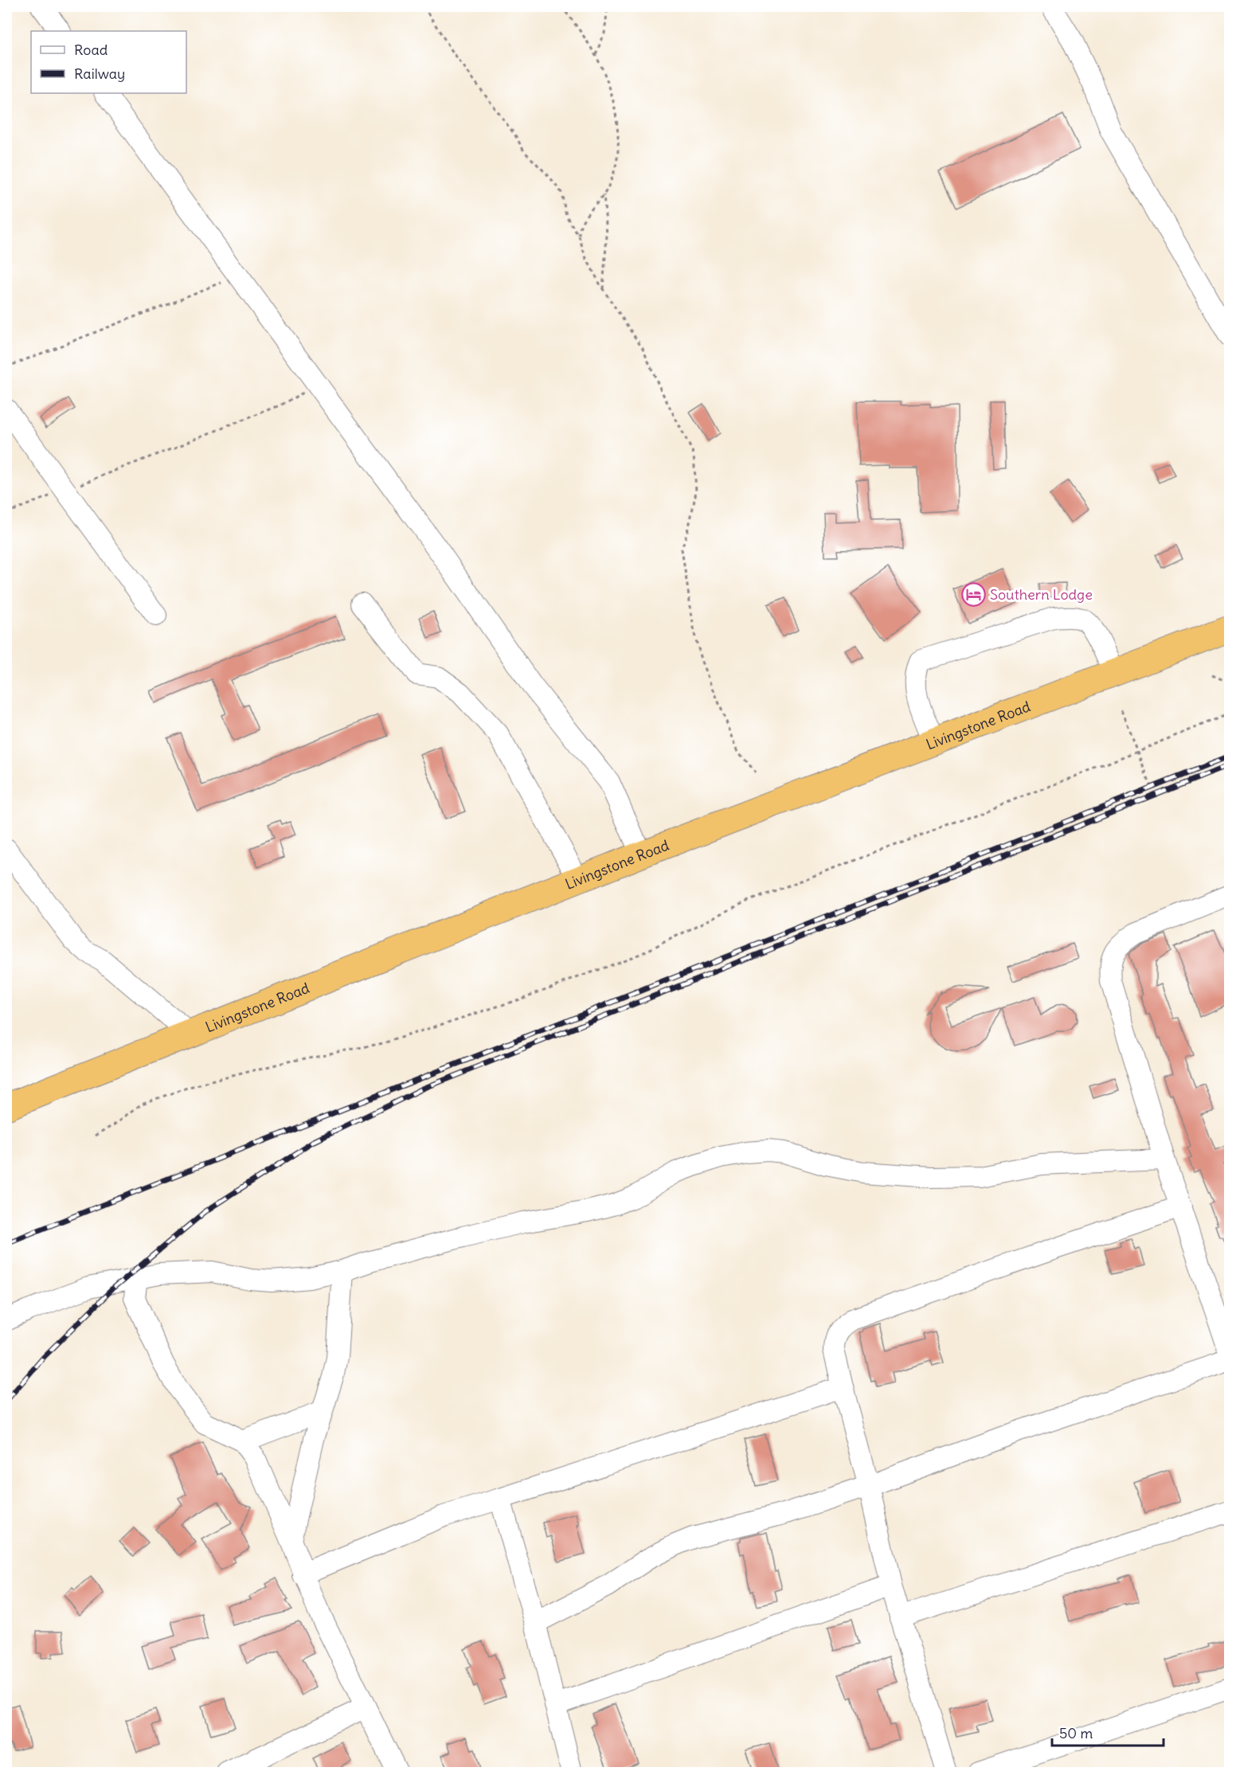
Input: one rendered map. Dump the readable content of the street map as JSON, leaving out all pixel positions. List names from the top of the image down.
{
  "streets": {
    "highway": ["Livingstone Road"]
  },
  "places": {
    "hotel": ["Southern Lodge"]
  },
  "legend": ["Road", "Railway"],
  "scale_bar": "50 m"
}
